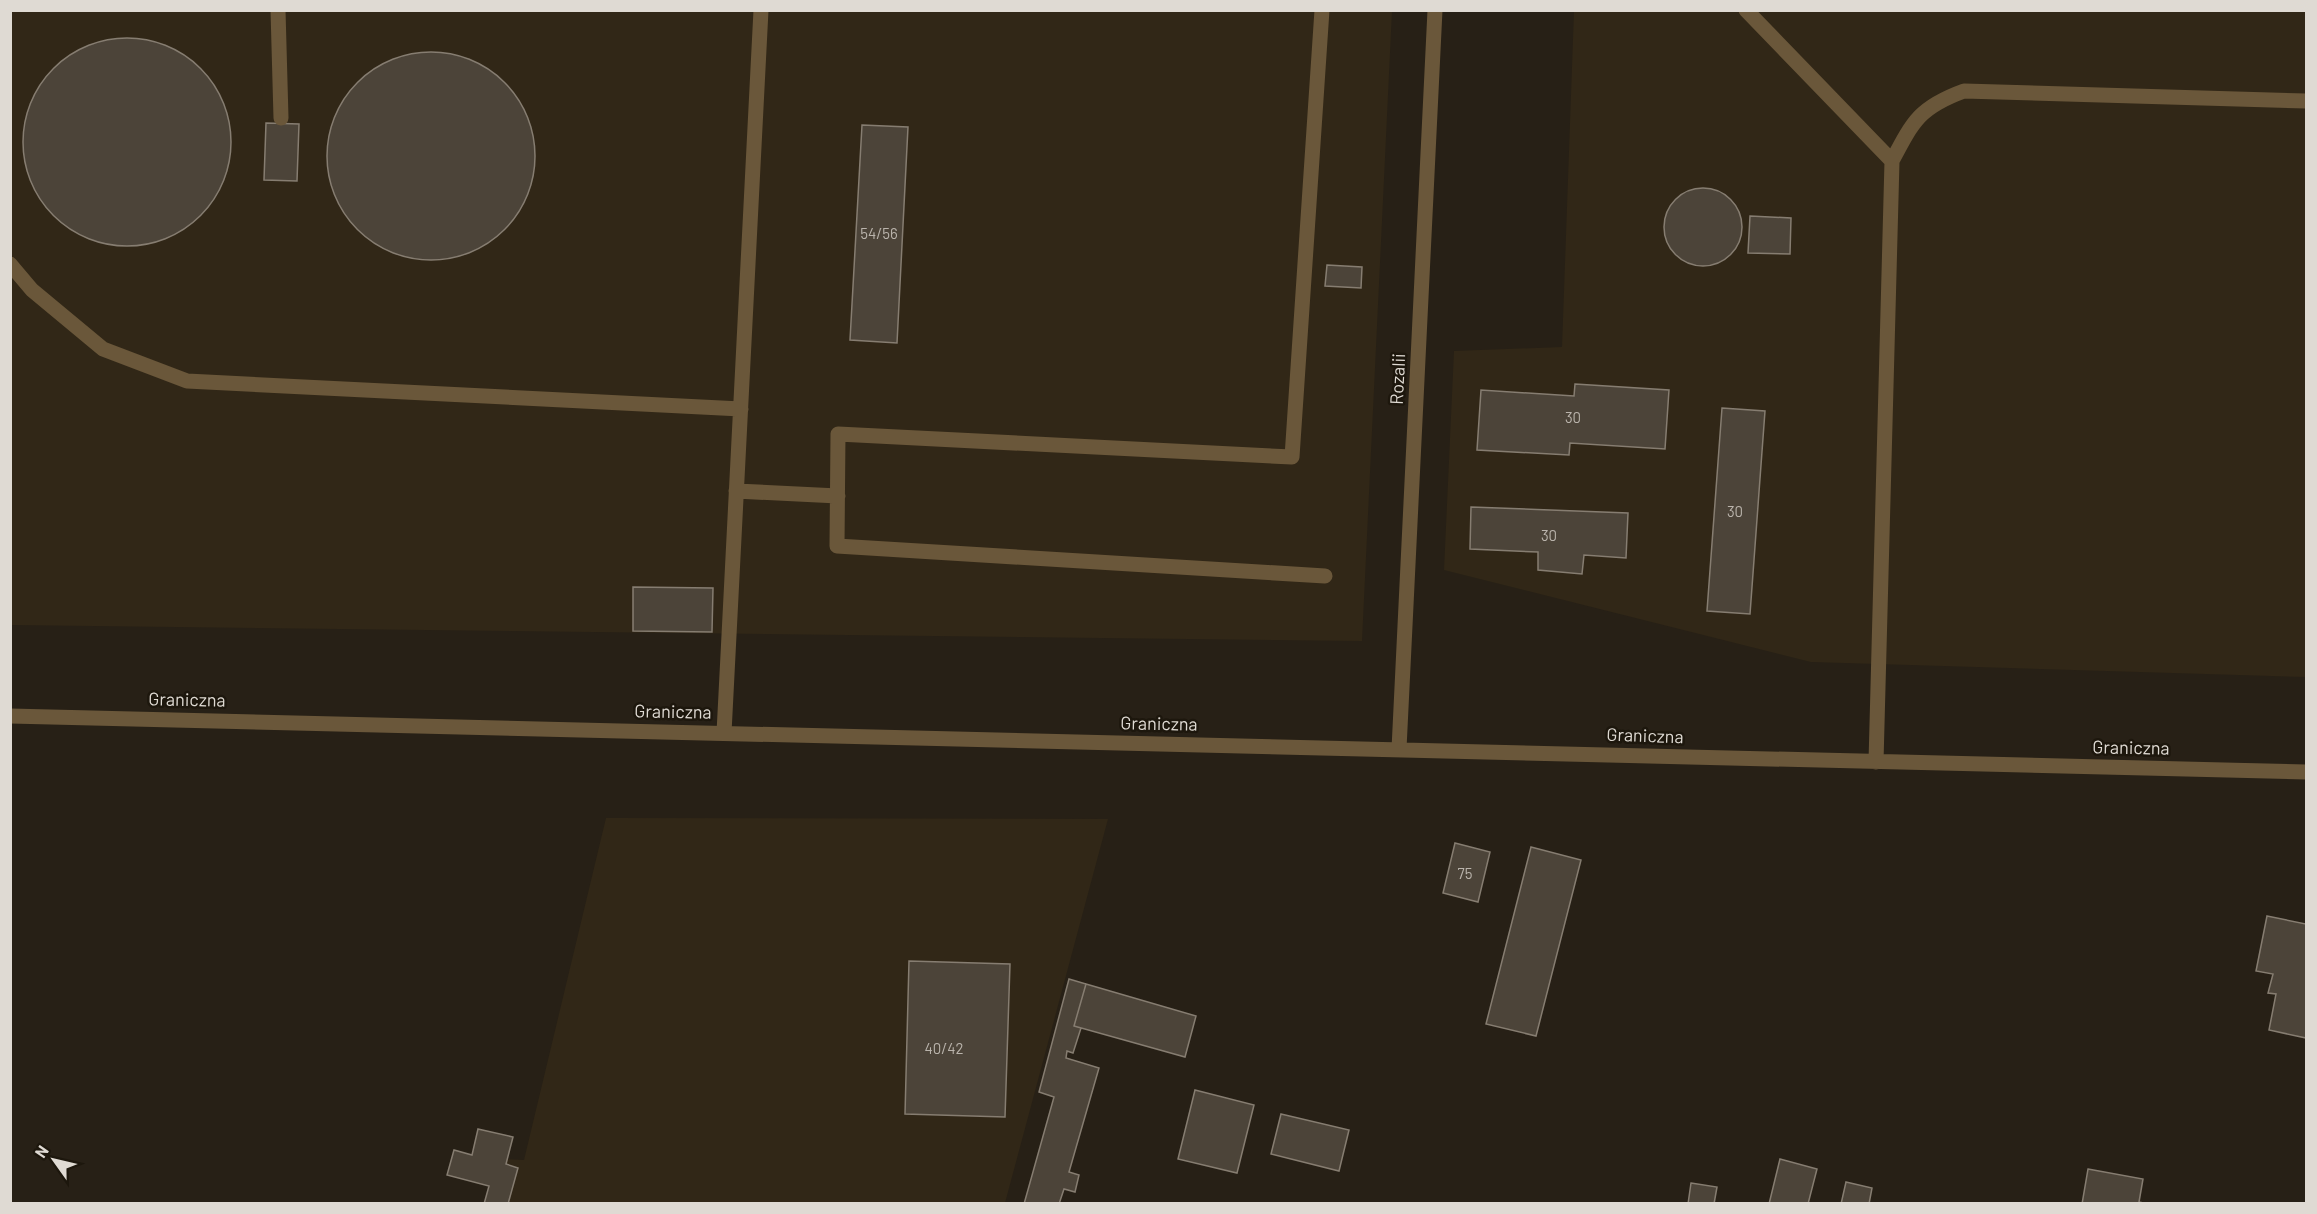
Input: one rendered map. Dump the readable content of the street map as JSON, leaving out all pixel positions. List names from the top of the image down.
{
  "streets": {
    "street": ["Rozalii", "Graniczna"]
  },
  "crossings": [
    ["Rozalii", "Graniczna"]
  ],
  "house_numbers": [
    "54/56",
    "30",
    "30",
    "30",
    "75",
    "40/42"
  ],
  "north": "top left"
}
